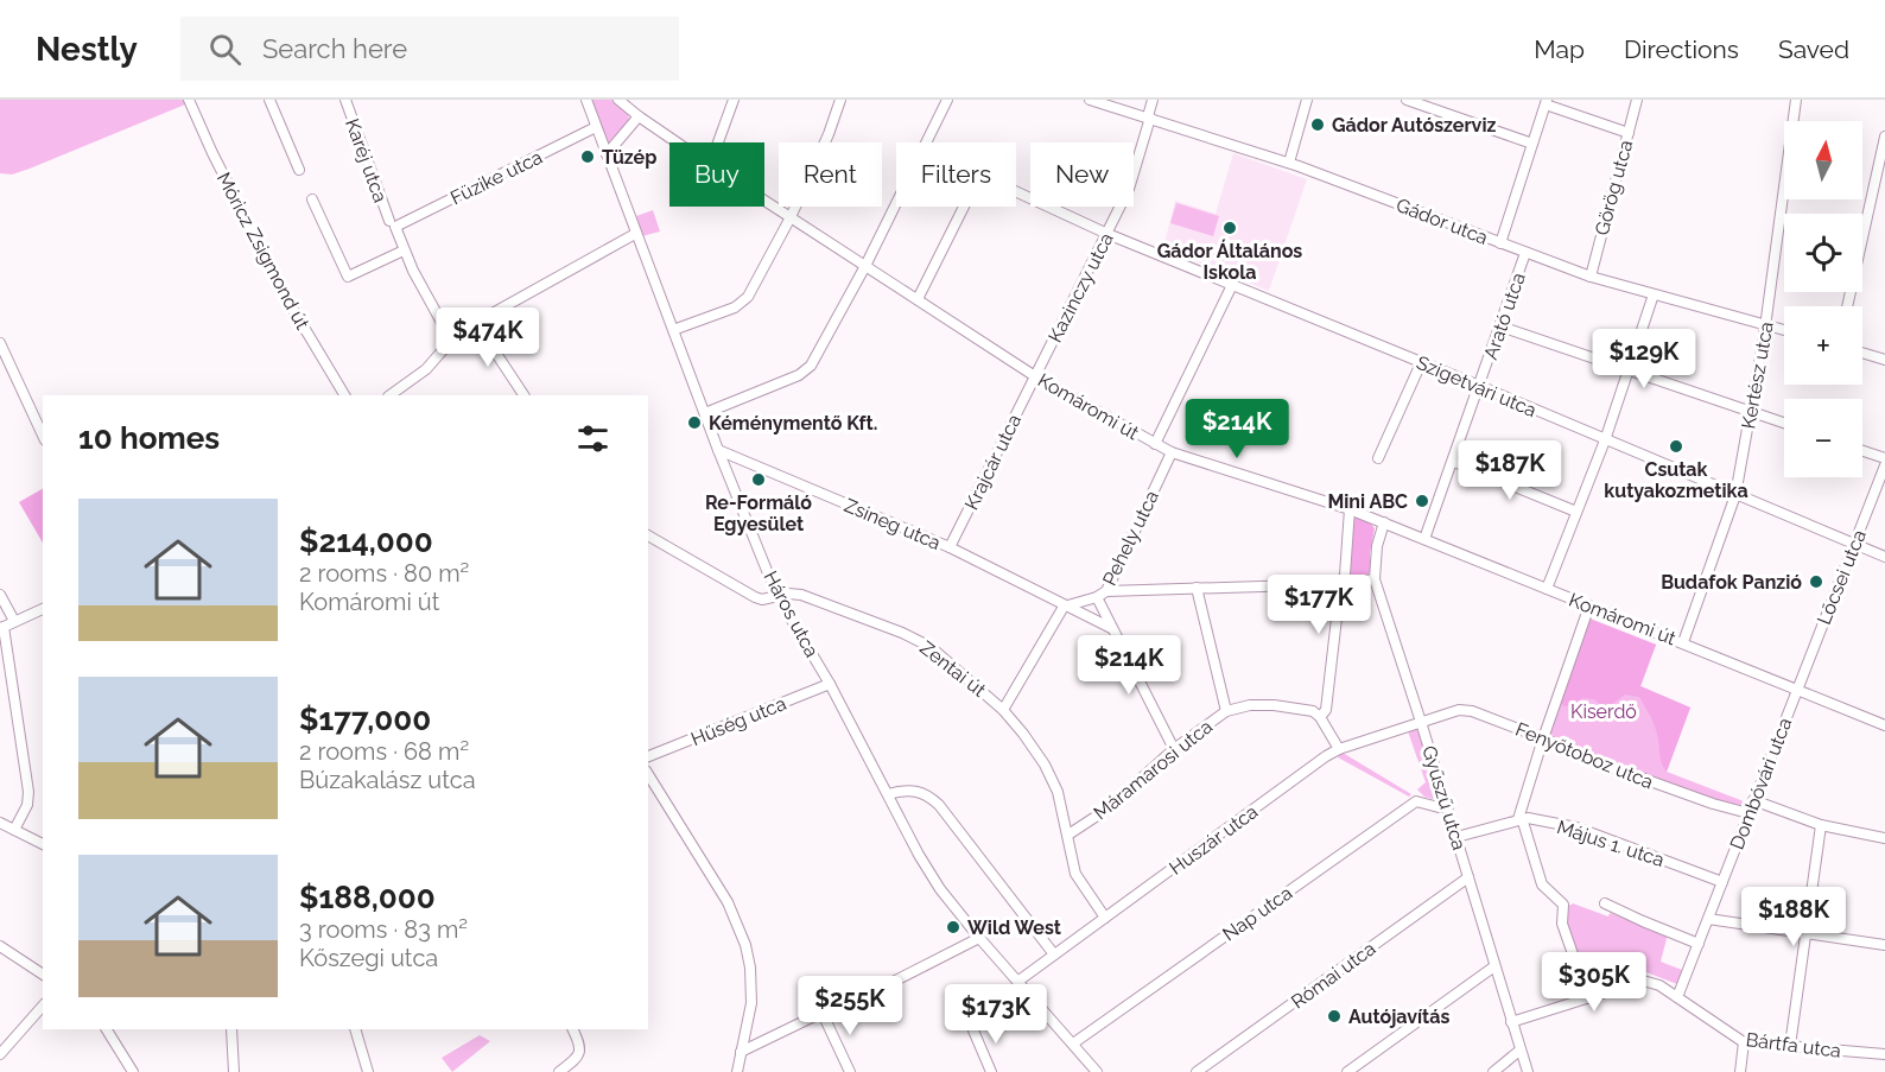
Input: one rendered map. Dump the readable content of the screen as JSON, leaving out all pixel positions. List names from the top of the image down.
{
  "streets": {
    "street": [
      "Karéj utca",
      "Füzike utca",
      "Görög utca",
      "Gádor utca",
      "Móricz Zsigmond út",
      "Kazinczy utca",
      "Arató utca",
      "Kertész utca",
      "Szigetvári utca",
      "Komáromi út",
      "Krajcár utca",
      "Zsineg utca",
      "Pehely utca",
      "Lőcsei utca",
      "Háros utca",
      "Zentai út",
      "Hűség utca",
      "Fenyőtoboz utca",
      "Máramarosi utca",
      "Dombóvári utca",
      "Gyűszű utca",
      "Huszár utca",
      "Május 1. utca",
      "Nap utca",
      "Római utca",
      "Bártfa utca"
    ]
  },
  "crossings": [
    ["Karéj utca", "Füzike utca"],
    ["Füzike utca", "Háros utca"],
    ["Görög utca", "Gádor utca"],
    ["Gádor utca", "Kazinczy utca"],
    ["Gádor utca", "Arató utca"],
    ["Gádor utca", "Kertész utca"],
    ["Kazinczy utca", "Szigetvári utca"],
    ["Kazinczy utca", "Komáromi út"],
    ["Kazinczy utca", "Krajcár utca"],
    ["Arató utca", "Szigetvári utca"],
    ["Arató utca", "Komáromi út"],
    ["Kertész utca", "Szigetvári utca"],
    ["Kertész utca", "Komáromi út"],
    ["Szigetvári utca", "Lőcsei utca"],
    ["Komáromi út", "Krajcár utca"],
    ["Komáromi út", "Pehely utca"],
    ["Komáromi út", "Lőcsei utca"],
    ["Komáromi út", "Dombóvári utca"],
    ["Komáromi út", "Gyűszű utca"],
    ["Krajcár utca", "Zsineg utca"],
    ["Zsineg utca", "Pehely utca"],
    ["Zsineg utca", "Háros utca"],
    ["Lőcsei utca", "Dombóvári utca"],
    ["Háros utca", "Zentai út"],
    ["Háros utca", "Hűség utca"],
    ["Háros utca", "Huszár utca"],
    ["Háros utca", "Nap utca"],
    ["Zentai út", "Máramarosi utca"],
    ["Zentai út", "Huszár utca"],
    ["Fenyőtoboz utca", "Dombóvári utca"],
    ["Fenyőtoboz utca", "Gyűszű utca"],
    ["Fenyőtoboz utca", "Huszár utca"],
    ["Dombóvári utca", "Május 1. utca"],
    ["Dombóvári utca", "Bártfa utca"],
    ["Gyűszű utca", "Huszár utca"],
    ["Gyűszű utca", "Május 1. utca"],
    ["Gyűszű utca", "Nap utca"],
    ["Gyűszű utca", "Római utca"],
    ["Gyűszű utca", "Bártfa utca"]
  ],
  "parks": ["Kiserdő"],
  "places": [
    "Gádor Autószerviz",
    "Tüzép",
    "Gádor Általános Iskola",
    "Kéménymentő Kft.",
    "Csutak kutyakozmetika",
    "Re-Formáló Egyesület",
    "Mini ABC",
    "Budafok Panzió",
    "Wild West",
    "Autójavítás"
  ],
  "north": "top",
  "page": {
    "header": "Nestly",
    "search": "Search here",
    "nav": ["Map", "Directions", "Saved"],
    "map_buttons": ["+", "−"],
    "chip": [
      "Buy",
      "Rent",
      "Filters",
      "New"
    ],
    "price": [
      "$474K",
      "$129K",
      "$214K",
      "$187K",
      "$177K",
      "$214K",
      "$188K",
      "$305K",
      "$255K",
      "$173K"
    ],
    "heading": "10 homes",
    "list": [
      {
        "name": "$214,000",
        "note": "2 rooms · 80 m² · Komáromi út"
      },
      {
        "name": "$177,000",
        "note": "2 rooms · 68 m² · Búzakalász utca"
      },
      {
        "name": "$188,000",
        "note": "3 rooms · 83 m² · Kőszegi utca"
      }
    ]
  }
}
